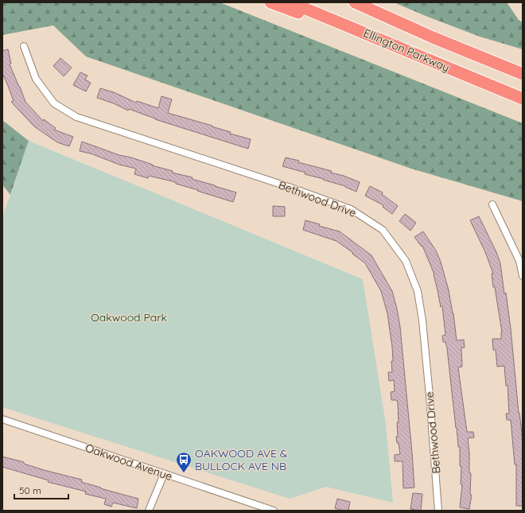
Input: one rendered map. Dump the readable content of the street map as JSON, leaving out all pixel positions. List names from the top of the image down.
{
  "streets": {
    "highway": ["Ellington Parkway"],
    "street": ["Bethwood Drive", "Oakwood Avenue"]
  },
  "parks": ["Oakwood Park"],
  "places": {
    "bus stop": ["OAKWOOD AVE & BULLOCK AVE NB"]
  },
  "scale_bar": "50 m"
}
